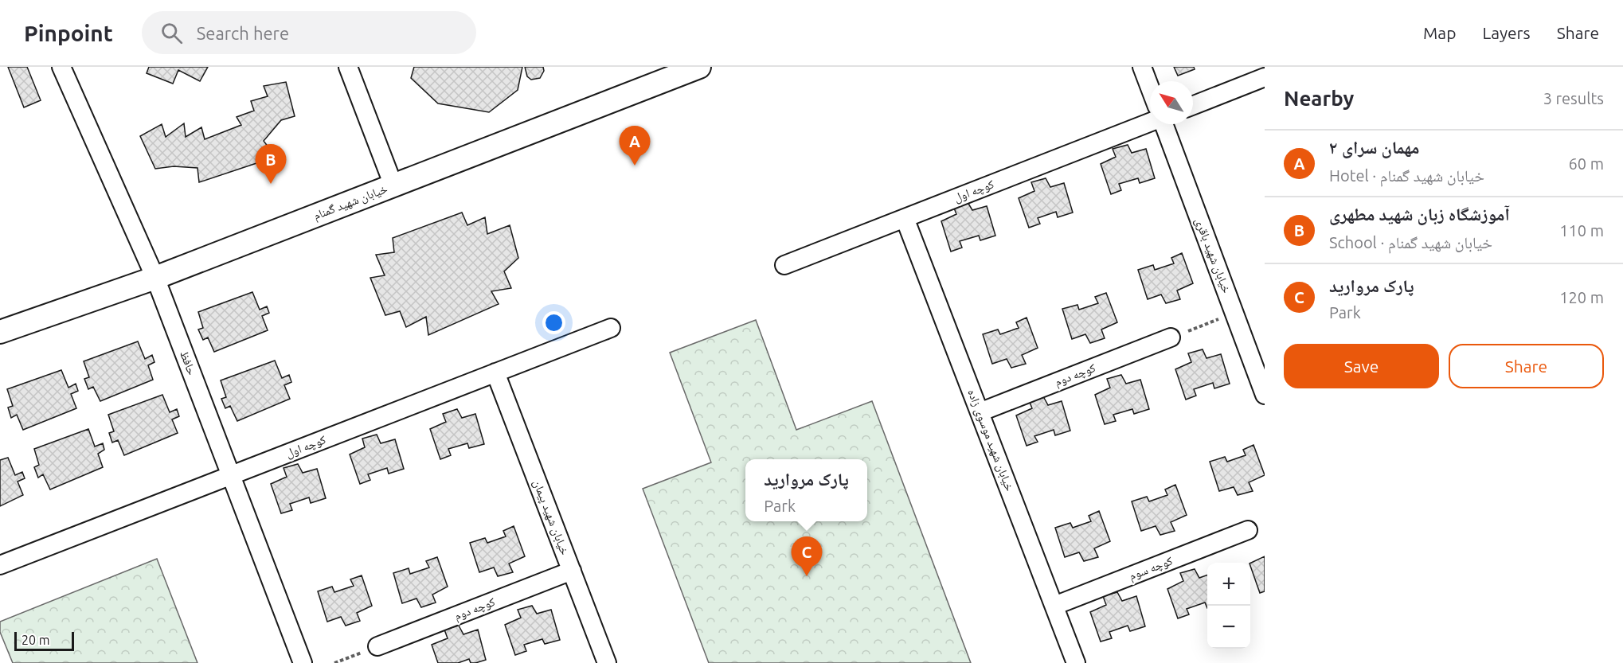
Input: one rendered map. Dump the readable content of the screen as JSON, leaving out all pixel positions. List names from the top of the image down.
{
  "streets": {
    "street": [
      "کوچه اول",
      "خیابان شهید گمنام",
      "خیابان شهید باقری",
      "حافظ",
      "کوچه دوم",
      "خیابان شهید موسوی زاده",
      "خیابان شهید پیمان",
      "کوچه سوم"
    ]
  },
  "crossings": [
    ["کوچه اول", "حافظ"],
    ["کوچه اول", "خیابان شهید موسوی زاده"],
    ["کوچه اول", "خیابان شهید پیمان"],
    ["خیابان شهید گمنام", "حافظ"],
    ["کوچه دوم", "خیابان شهید موسوی زاده"],
    ["کوچه دوم", "خیابان شهید پیمان"],
    ["خیابان شهید موسوی زاده", "کوچه سوم"]
  ],
  "scale_bar": "20 m",
  "north": "top left",
  "page": {
    "header": "Pinpoint",
    "search": "Search here",
    "nav": ["Map", "Layers", "Share"],
    "heading": ["Nearby", "3 results"],
    "pins": ["A", "B", "C"],
    "list": [
      {
        "mark": "A",
        "name": "مهمان سرای ۲",
        "note": "Hotel · خیابان شهید گمنام",
        "value": "60 m"
      },
      {
        "mark": "B",
        "name": "آموزشگاه زبان شهید مطهری",
        "note": "School · خیابان شهید گمنام",
        "value": "110 m"
      },
      {
        "mark": "C",
        "name": "پارک مروارید",
        "note": "Park",
        "value": "120 m"
      }
    ],
    "buttons": ["Save", "Share"],
    "popup": ["پارک مروارید", "Park"],
    "map_buttons": ["+", "−"],
    "scale": "20 m"
  }
}
